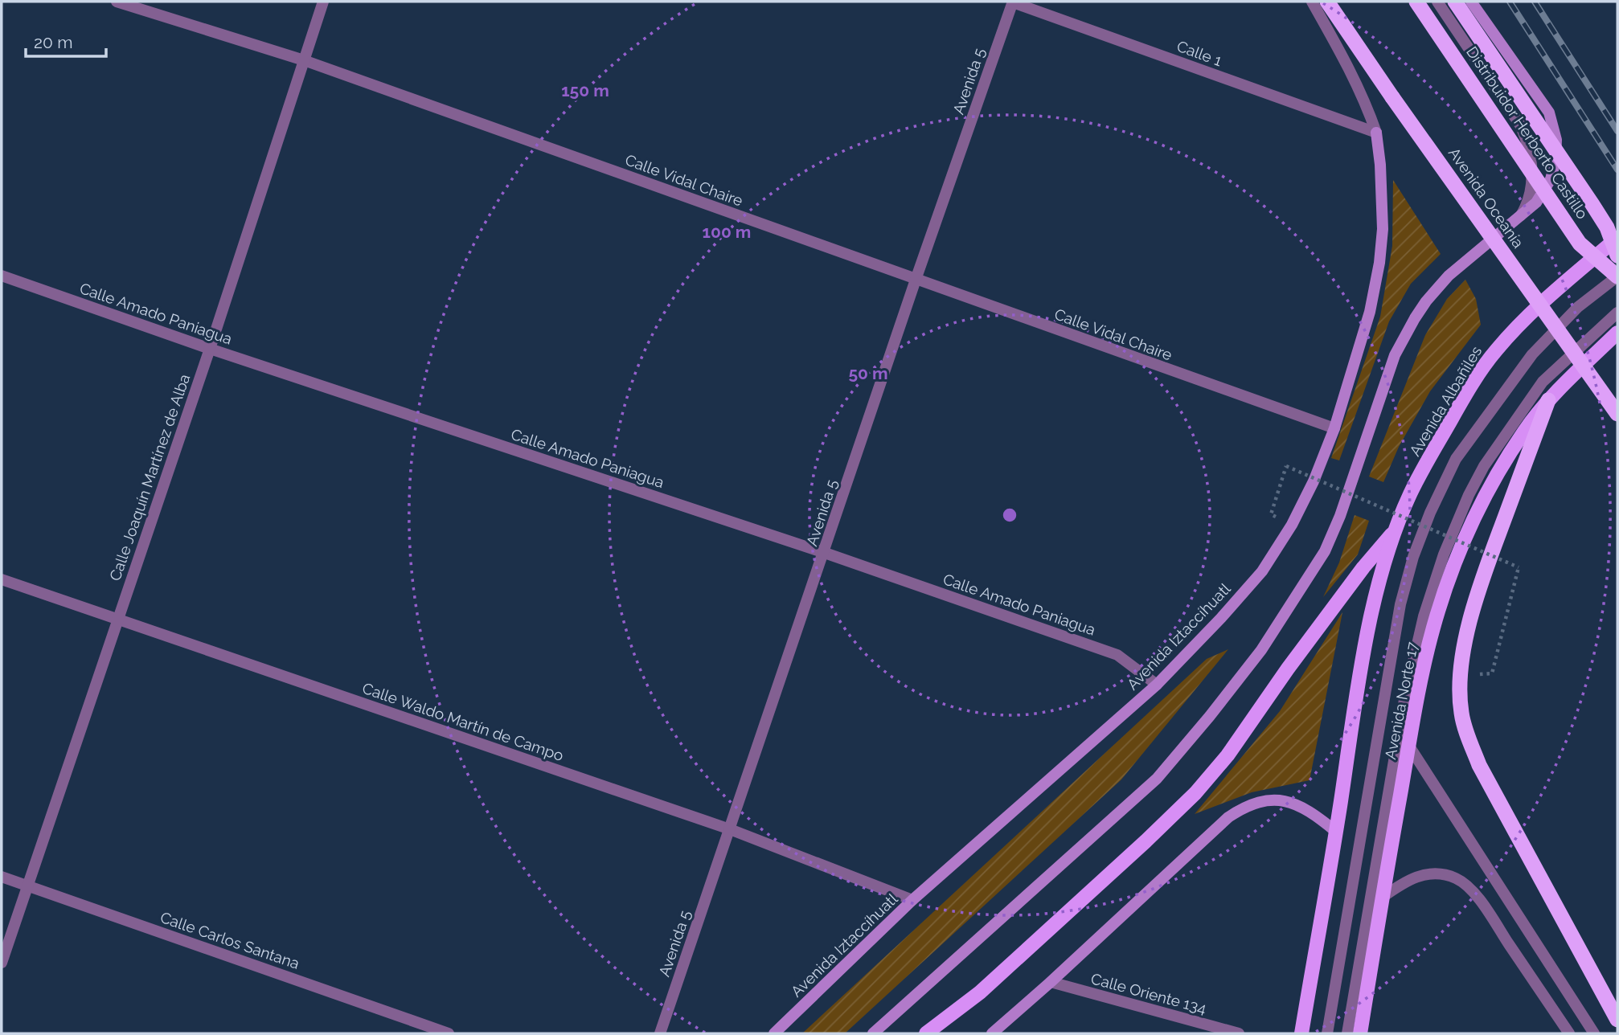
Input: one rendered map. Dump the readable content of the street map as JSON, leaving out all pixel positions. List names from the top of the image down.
{
  "streets": {
    "highway": ["Distribuidor Herberto Castillo", "Avenida Oceanía"],
    "main road": ["Avenida Albañiles", "Avenida Iztaccíhuatl", "Avenida Norte 17"],
    "street": [
      "Calle 1",
      "Avenida 5",
      "Calle Vidal Chaire",
      "Calle Amado Paniagua",
      "Calle Joaquín Martínez de Alba",
      "Calle Waldo Martín de Campo",
      "Calle Carlos Santana",
      "Calle Oriente 134"
    ]
  },
  "crossings": [
    ["Calle 1", "Avenida 5"],
    ["Calle 1", "Avenida Iztaccíhuatl"],
    ["Avenida 5", "Calle Vidal Chaire"],
    ["Avenida 5", "Calle Amado Paniagua"],
    ["Avenida 5", "Calle Waldo Martín de Campo"],
    ["Calle Vidal Chaire", "Calle Joaquín Martínez de Alba"],
    ["Calle Vidal Chaire", "Avenida Iztaccíhuatl"],
    ["Calle Amado Paniagua", "Calle Joaquín Martínez de Alba"],
    ["Calle Amado Paniagua", "Avenida Iztaccíhuatl"],
    ["Calle Joaquín Martínez de Alba", "Calle Waldo Martín de Campo"],
    ["Calle Joaquín Martínez de Alba", "Calle Carlos Santana"],
    ["Avenida Iztaccíhuatl", "Calle Waldo Martín de Campo"]
  ],
  "scale_bar": "20 m",
  "rings": ["150 m", "100 m", "50 m"]
}
